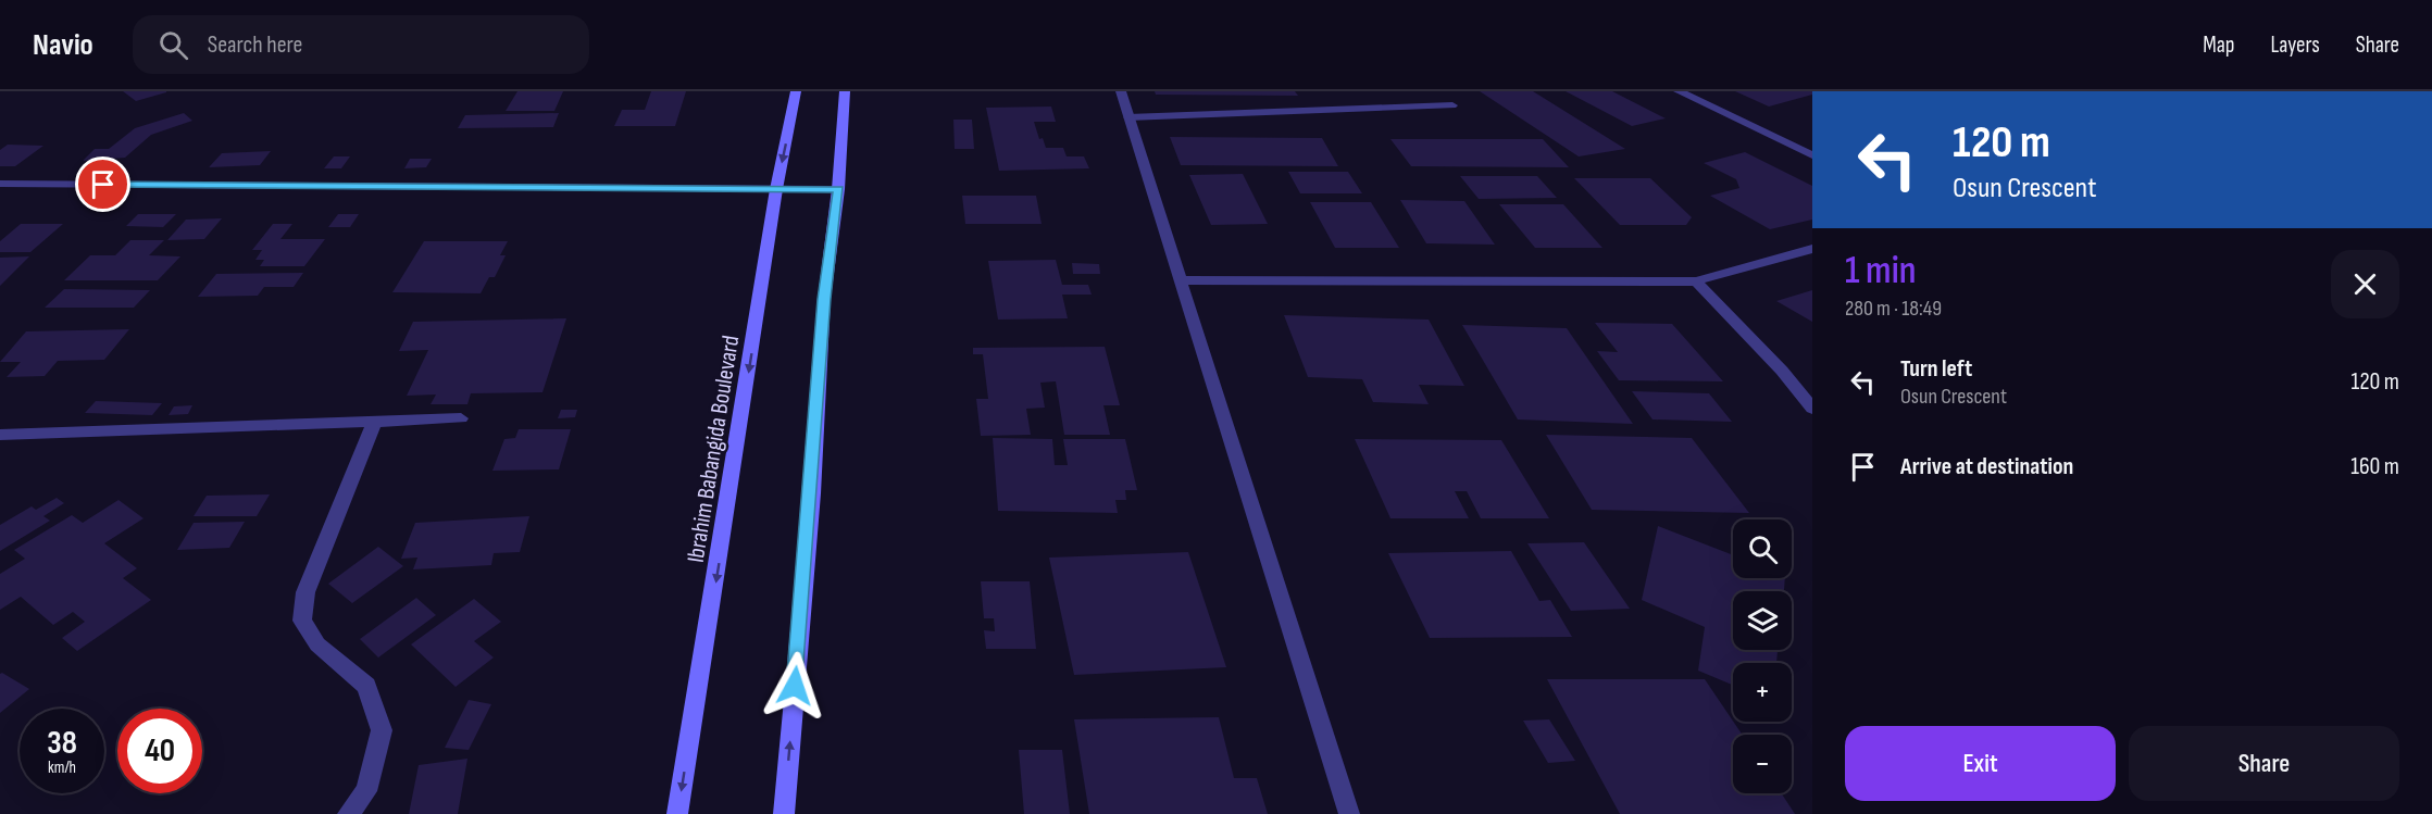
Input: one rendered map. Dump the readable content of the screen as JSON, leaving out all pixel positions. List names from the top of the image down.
{
  "streets": {
    "street": ["Ibrahim Babangida Boulevard"]
  },
  "page": {
    "header": "Navio",
    "search": "Search here",
    "nav": ["Map", "Layers", "Share"],
    "turn": ["120 m", "Osun Crescent"],
    "heading": ["1 min", "280 m · 18:49"],
    "list": [
      {
        "name": "Turn left",
        "note": "Osun Crescent",
        "value": "120 m"
      },
      {
        "name": "Arrive at destination",
        "value": "160 m"
      }
    ],
    "map_buttons": ["+", "−"],
    "speed": "38 km/h",
    "limit": "40",
    "buttons": ["Exit", "Share"]
  }
}
